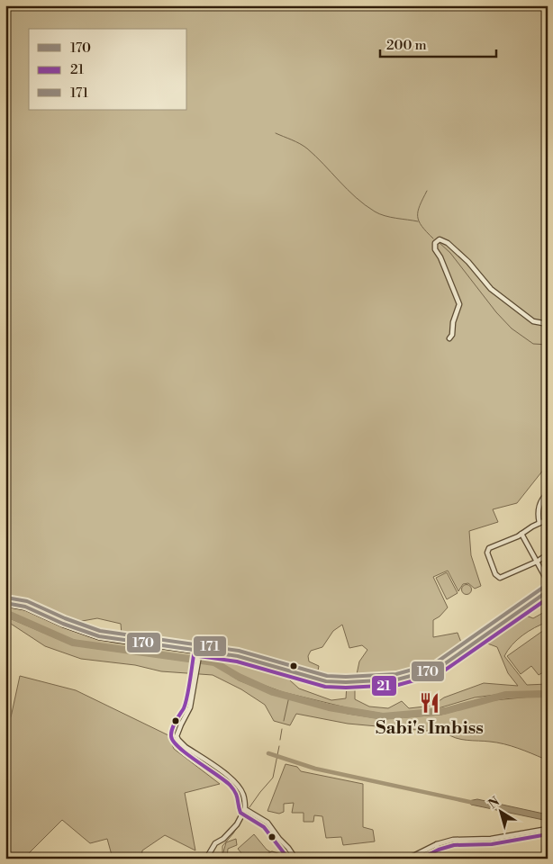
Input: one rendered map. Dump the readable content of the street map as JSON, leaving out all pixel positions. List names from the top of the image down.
{
  "places": {
    "restaurant": ["Sabi's Imbiss"]
  },
  "lines": ["transit line 171", "transit line 170", "transit line 21"],
  "legend": ["170", "21", "171"],
  "scale_bar": "200 m",
  "north": "top left"
}
